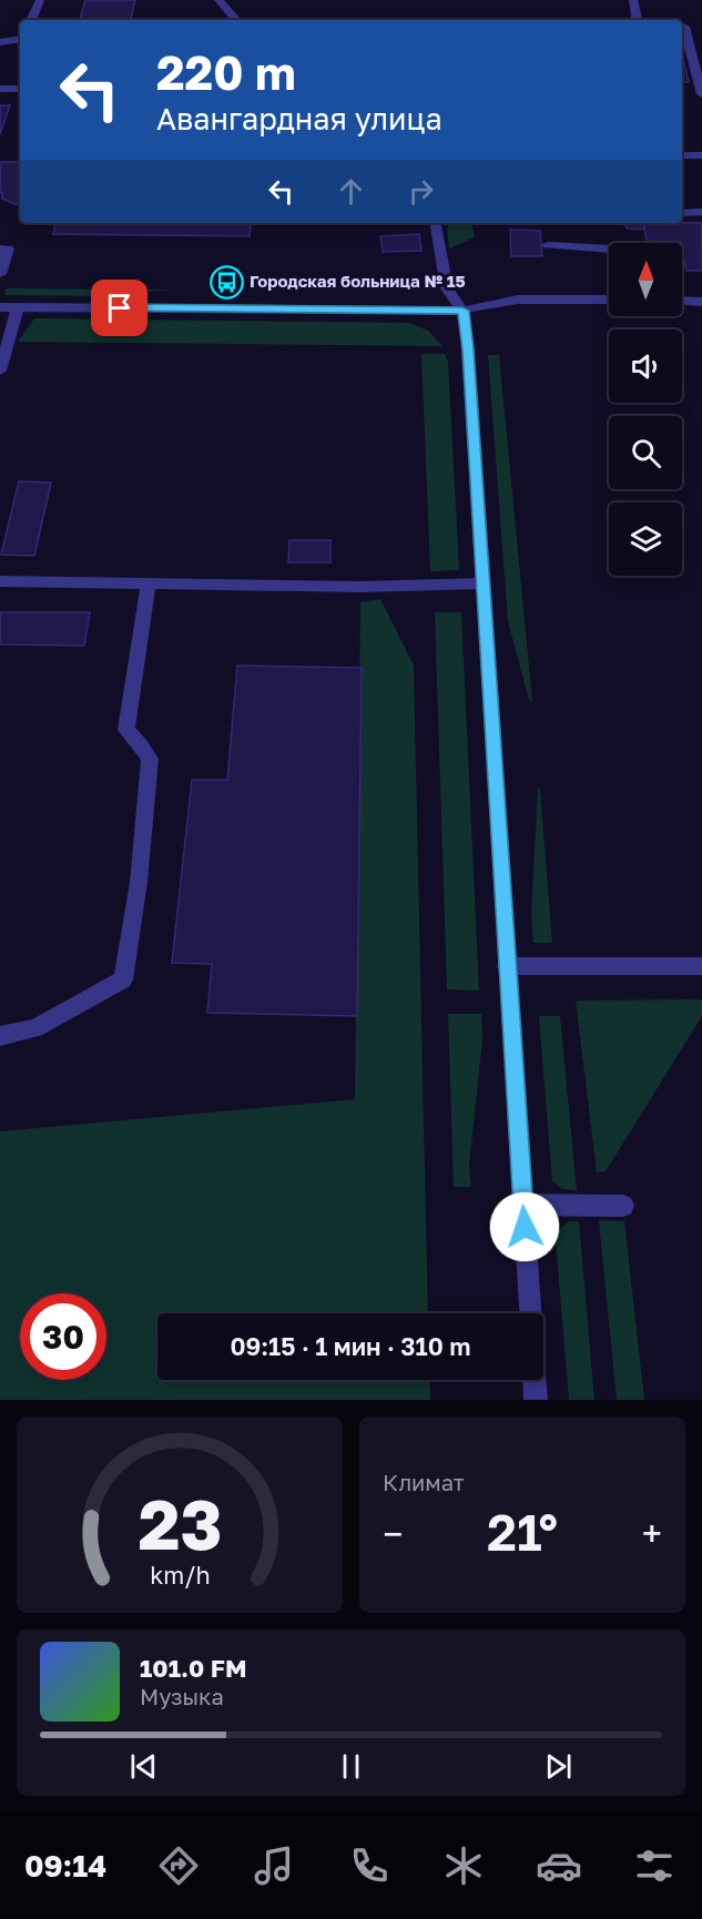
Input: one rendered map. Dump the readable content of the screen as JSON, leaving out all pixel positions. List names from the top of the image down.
{
  "places": {
    "bus stop": ["Городская больница № 15"]
  },
  "north": "top",
  "page": {
    "turn": ["220 m", "Авангардная улица"],
    "limit": "30",
    "trip": "09:15 · 1 мин · 310 m",
    "tile": "Климат",
    "heat": ["−", "21°", "+"],
    "song": ["101.0 FM", "Музыка"],
    "tabs": "09:14",
    "gauge": ["23", "km/h"]
  }
}
